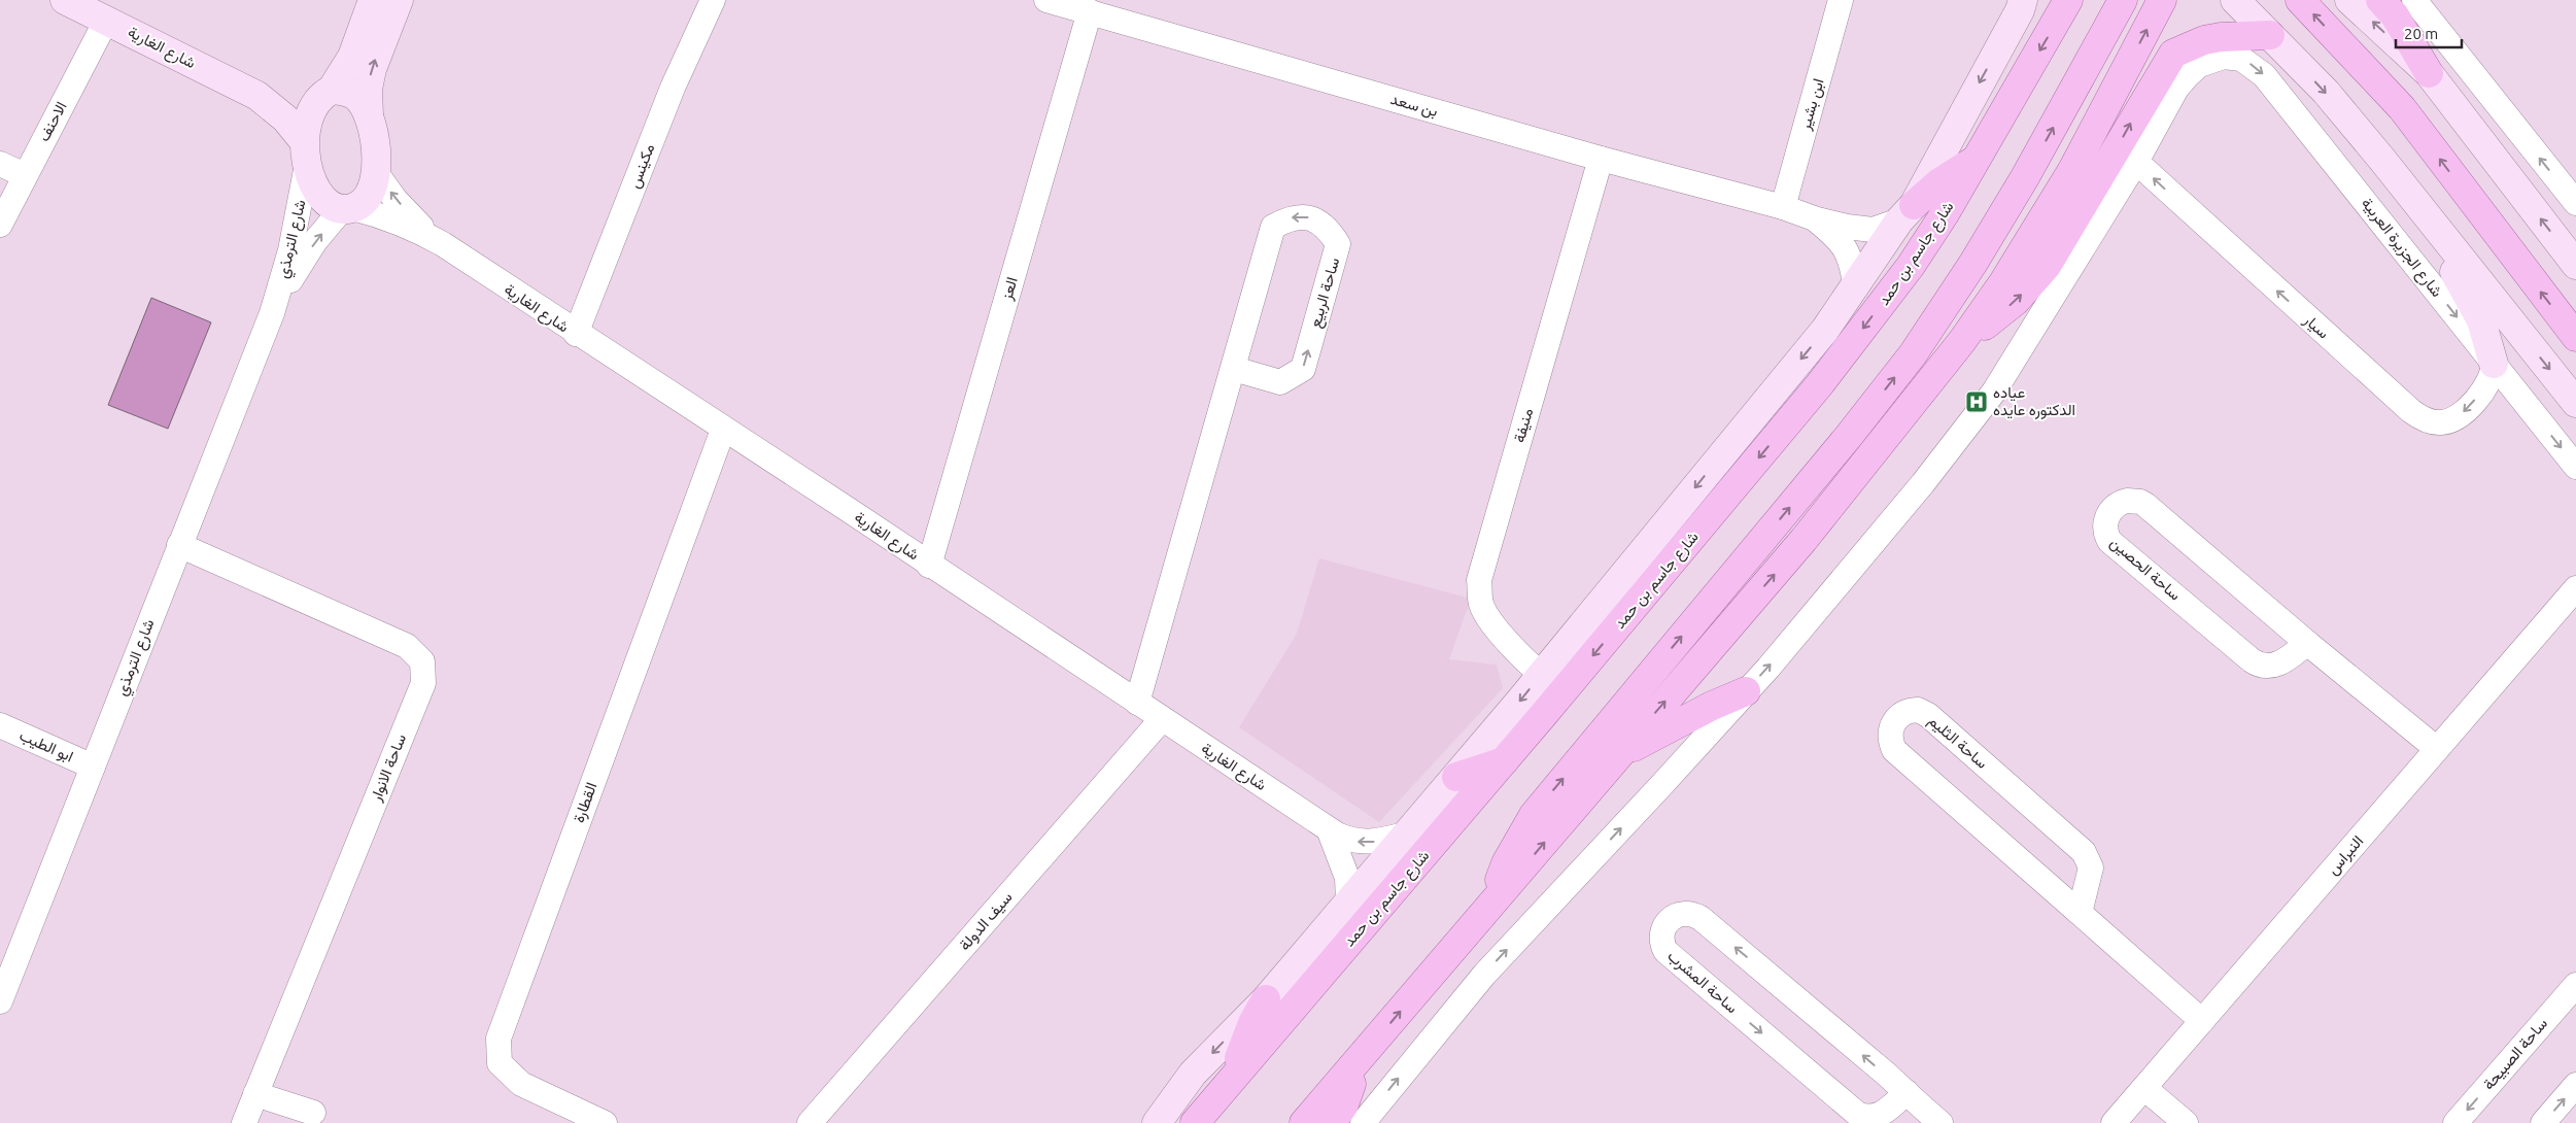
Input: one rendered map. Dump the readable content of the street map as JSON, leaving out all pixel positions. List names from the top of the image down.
{
  "streets": {
    "main road": ["شارع جاسم بن حمد"],
    "street": [
      "شارع الغارية",
      "ابن بشير",
      "بن سعد",
      "الاحنف",
      "مكينس",
      "شارع الترمذي",
      "شارع الجزيرة العربية",
      "العز",
      "ساحة الربيع",
      "سيار",
      "منيفة",
      "ساحة الحصين",
      "ساحة الثليم",
      "ابو الطيب",
      "ساحة الانوار",
      "القطارة",
      "النبراس",
      "سيف الدولة",
      "ساحة المشرب",
      "ساحة الصبيحة"
    ]
  },
  "crossings": [
    ["شارع الغارية", "الاحنف"],
    ["شارع الغارية", "مكينس"],
    ["شارع الغارية", "شارع الترمذي"],
    ["شارع الغارية", "شارع جاسم بن حمد"],
    ["شارع الغارية", "العز"],
    ["شارع الغارية", "ساحة الربيع"],
    ["شارع الغارية", "القطارة"],
    ["شارع الغارية", "سيف الدولة"],
    ["ابن بشير", "بن سعد"],
    ["بن سعد", "العز"],
    ["بن سعد", "منيفة"],
    ["شارع الترمذي", "ابو الطيب"],
    ["شارع الترمذي", "ساحة الانوار"],
    ["شارع الجزيرة العربية", "سيار"],
    ["شارع جاسم بن حمد", "منيفة"],
    ["ساحة الحصين", "النبراس"],
    ["ساحة الثليم", "النبراس"]
  ],
  "one_way": ["ساحة الصبيحة"],
  "places": {
    "hospital": ["عياده الدكتوره عايده"]
  },
  "scale_bar": "20 m"
}
